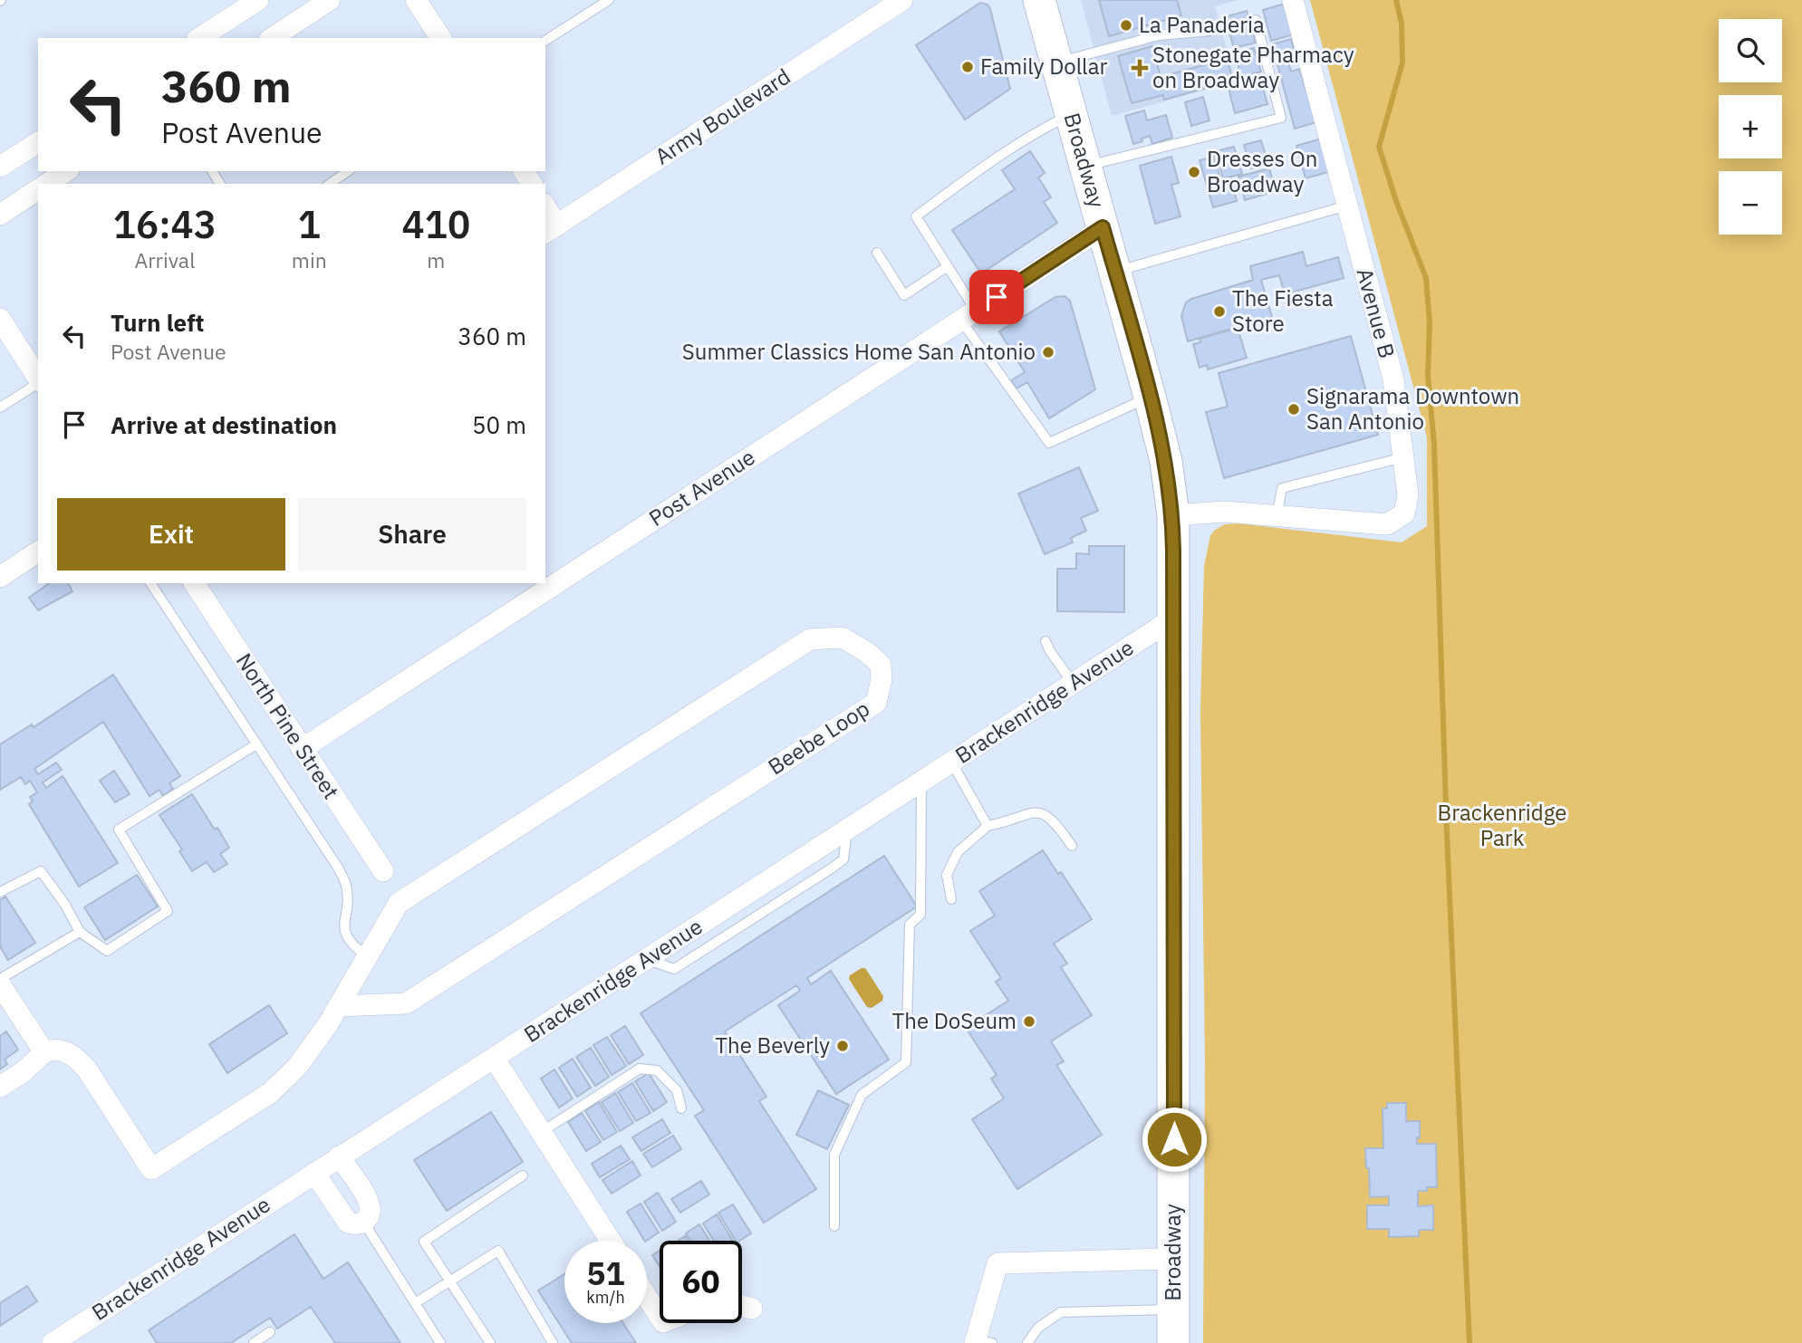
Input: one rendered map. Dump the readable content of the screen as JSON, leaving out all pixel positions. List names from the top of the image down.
{
  "streets": {
    "main road": ["Broadway"],
    "street": [
      "Army Boulevard",
      "Avenue B",
      "Post Avenue",
      "Brackenridge Avenue",
      "North Pine Street",
      "Beebe Loop"
    ]
  },
  "crossings": [
    ["Broadway", "Avenue B"],
    ["Broadway", "Post Avenue"],
    ["Broadway", "Brackenridge Avenue"],
    ["Post Avenue", "North Pine Street"]
  ],
  "parks": ["Brackenridge Park"],
  "places": {
    "other": [
      "La Panaderia",
      "Family Dollar",
      "Dresses On Broadway",
      "The Fiesta Store",
      "Summer Classics Home San Antonio",
      "Signarama Downtown San Antonio",
      "The DoSeum",
      "The Beverly"
    ],
    "health": ["Stonegate Pharmacy on Broadway"]
  },
  "page": {
    "map_buttons": ["+", "−"],
    "turn": ["360 m", "Post Avenue"],
    "eta": [
      "16:43",
      "Arrival",
      "1",
      "min",
      "410",
      "m"
    ],
    "list": [
      {
        "name": "Turn left",
        "note": "Post Avenue",
        "value": "360 m"
      },
      {
        "name": "Arrive at destination",
        "value": "50 m"
      }
    ],
    "buttons": ["Exit", "Share"],
    "speed": "51 km/h",
    "limit": "60"
  }
}
